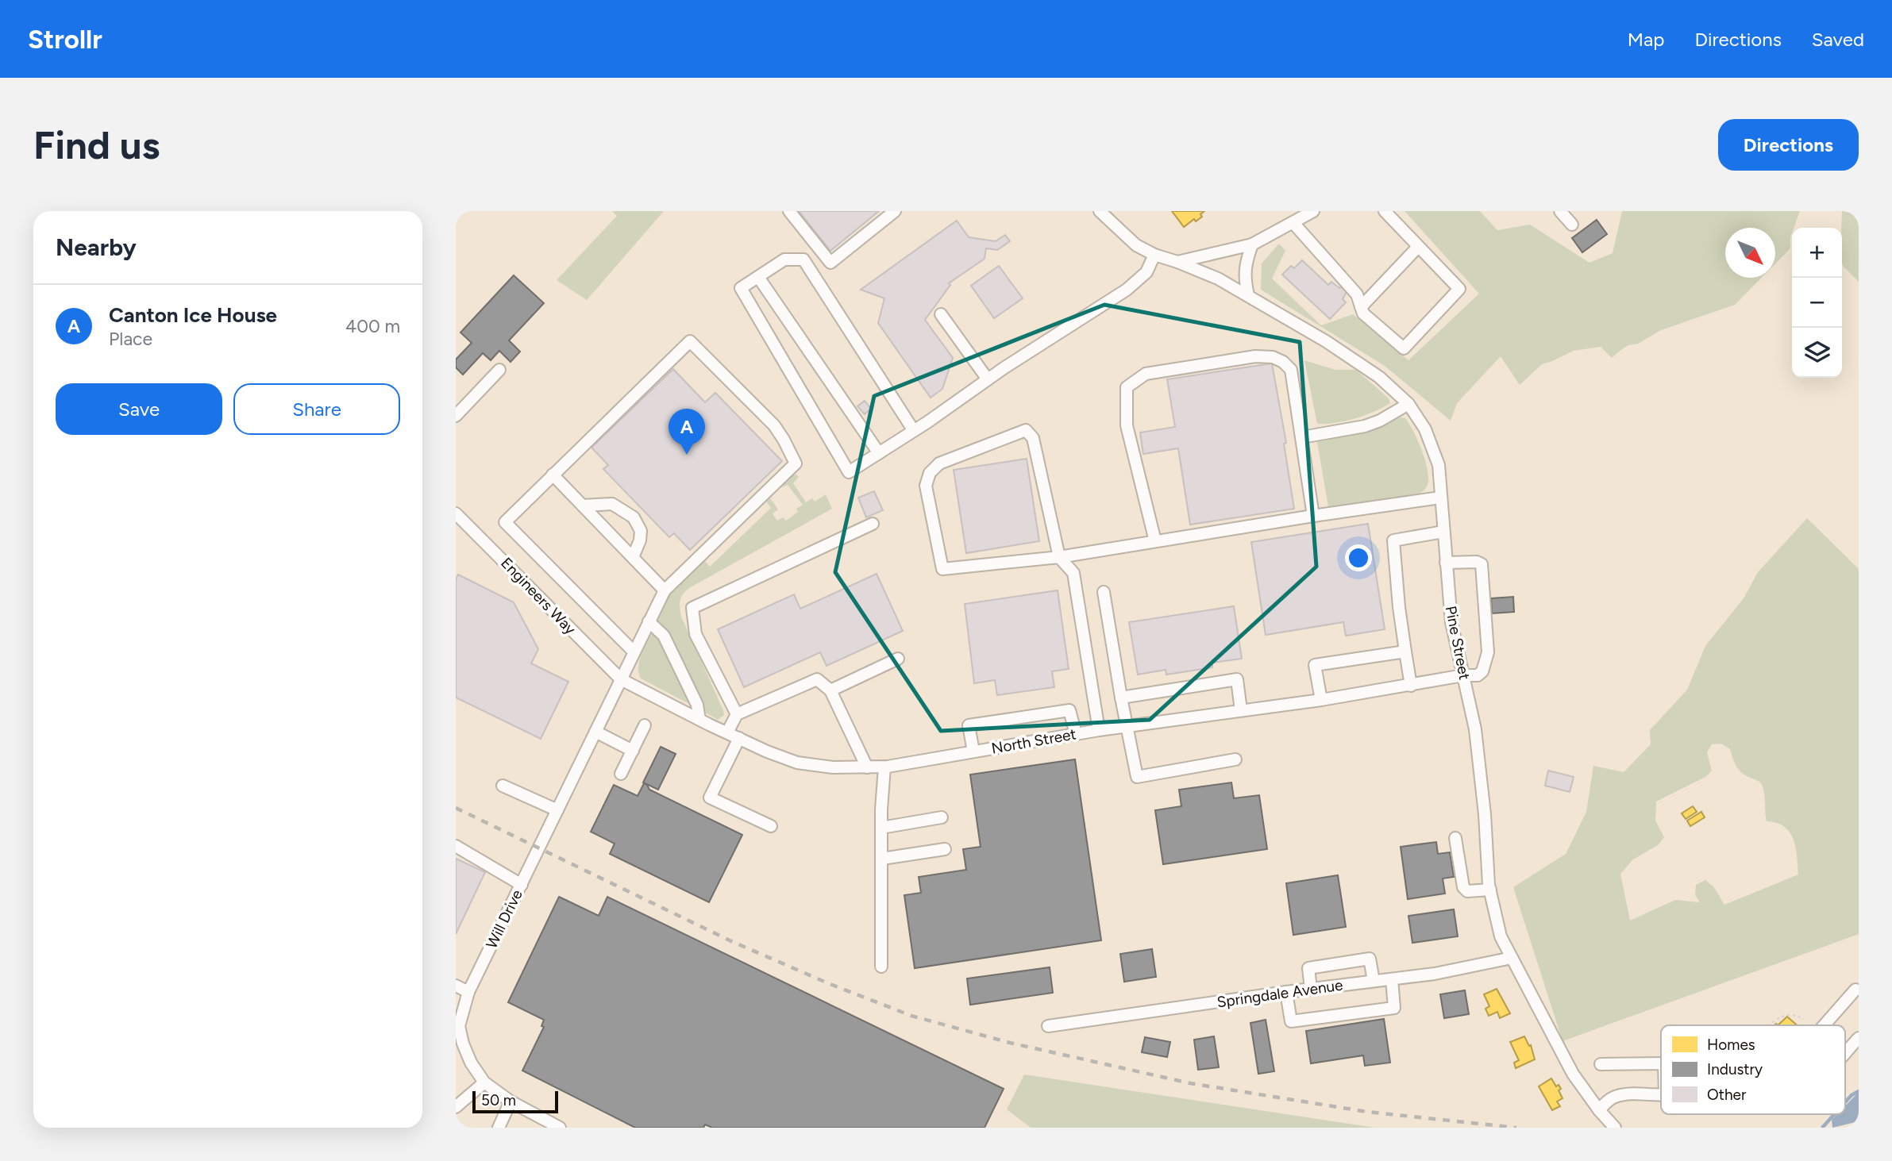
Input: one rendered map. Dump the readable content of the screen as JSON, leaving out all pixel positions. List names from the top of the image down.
{
  "streets": {
    "street": [
      "Engineers Way",
      "Pine Street",
      "North Street",
      "Will Drive",
      "Springdale Avenue"
    ]
  },
  "crossings": [
    ["Engineers Way", "North Street"],
    ["Engineers Way", "Will Drive"],
    ["Pine Street", "North Street"],
    ["Pine Street", "Springdale Avenue"],
    ["North Street", "Will Drive"]
  ],
  "legend": ["Homes", "Industry", "Other"],
  "scale_bar": "50 m",
  "north": "bottom right",
  "page": {
    "header": "Strollr",
    "nav": ["Map", "Directions", "Saved"],
    "buttons": [
      "Directions",
      ["Save", "Share"]
    ],
    "title": "Find us",
    "heading": "Nearby",
    "map_buttons": ["+", "−"],
    "list": [
      {
        "mark": "A",
        "name": "Canton Ice House",
        "note": "Place",
        "value": "400 m"
      }
    ],
    "pins": "A",
    "scale": "50 m"
  }
}
